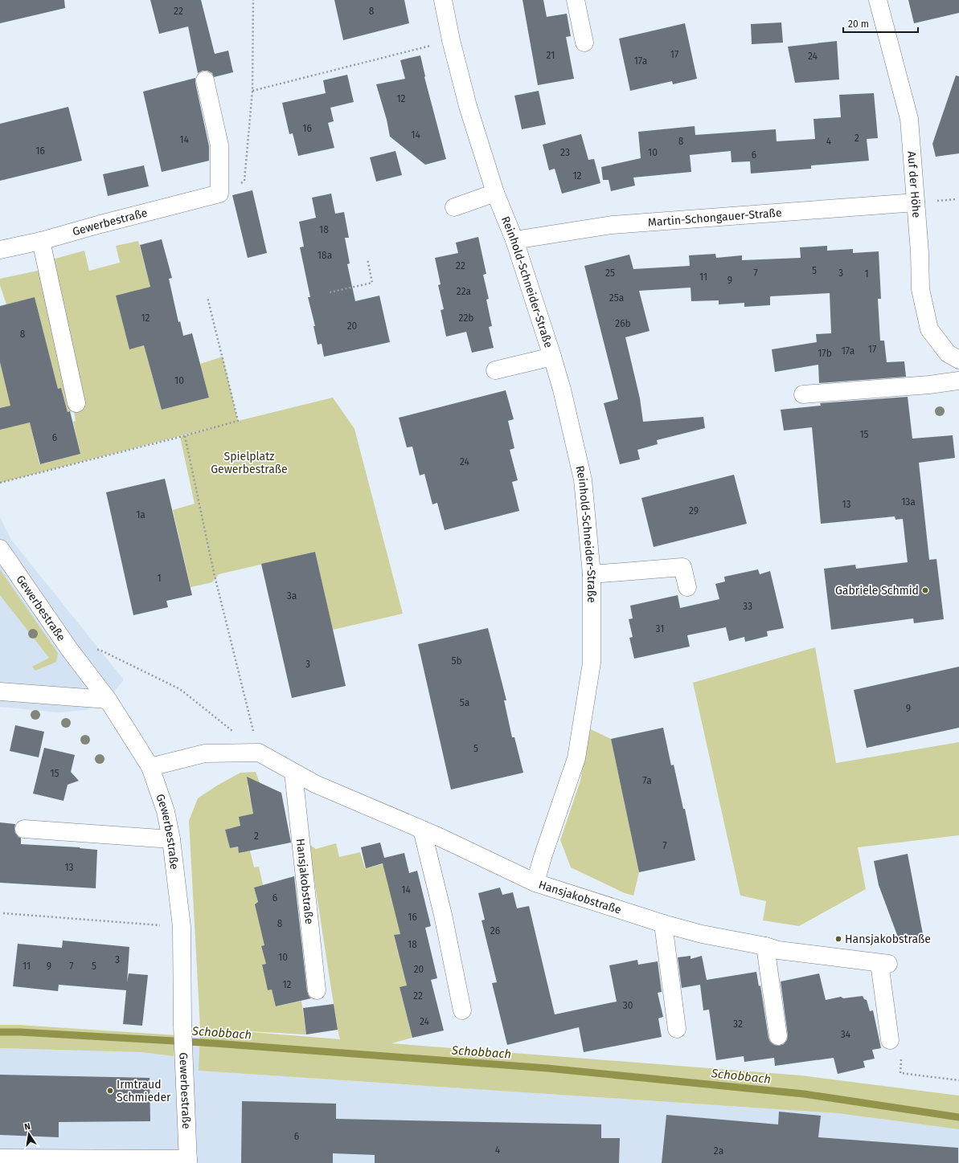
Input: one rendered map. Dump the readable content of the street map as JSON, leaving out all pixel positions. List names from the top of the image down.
{
  "streets": {
    "street": [
      "Auf der Höhe",
      "Martin-Schongauer-Straße",
      "Gewerbestraße",
      "Reinhold-Schneider-Straße",
      "Hansjakobstraße"
    ]
  },
  "crossings": [
    ["Auf der Höhe", "Martin-Schongauer-Straße"],
    ["Martin-Schongauer-Straße", "Reinhold-Schneider-Straße"],
    ["Reinhold-Schneider-Straße", "Hansjakobstraße"]
  ],
  "water": ["Schobbach"],
  "parks": ["Spielplatz Gewerbestraße"],
  "places": ["Gabriele Schmid", "Hansjakobstraße", "Irmtraud Schmieder"],
  "house_numbers": [
    "22",
    "8",
    "17",
    "21",
    "24",
    "17a",
    "12",
    "16",
    "14",
    "2",
    "14",
    "8",
    "4",
    "16",
    "23",
    "10",
    "6",
    "12",
    "18",
    "18a",
    "22",
    "5",
    "25",
    "7",
    "3",
    "1",
    "11",
    "9",
    "22a",
    "25a",
    "12",
    "22b",
    "26b",
    "20",
    "8",
    "17",
    "17a",
    "17b",
    "10",
    "15",
    "6",
    "24",
    "13a",
    "13",
    "29",
    "1a",
    "1",
    "3a",
    "33",
    "31",
    "5b",
    "3",
    "5a",
    "9",
    "5",
    "15",
    "7a",
    "2",
    "7",
    "13",
    "14",
    "6",
    "16",
    "8",
    "26",
    "18",
    "10",
    "3",
    "11",
    "9",
    "7",
    "5",
    "20",
    "12",
    "22",
    "30",
    "24",
    "32",
    "34",
    "6",
    "4",
    "2a"
  ],
  "scale_bar": "20 m",
  "north": "top"
}
